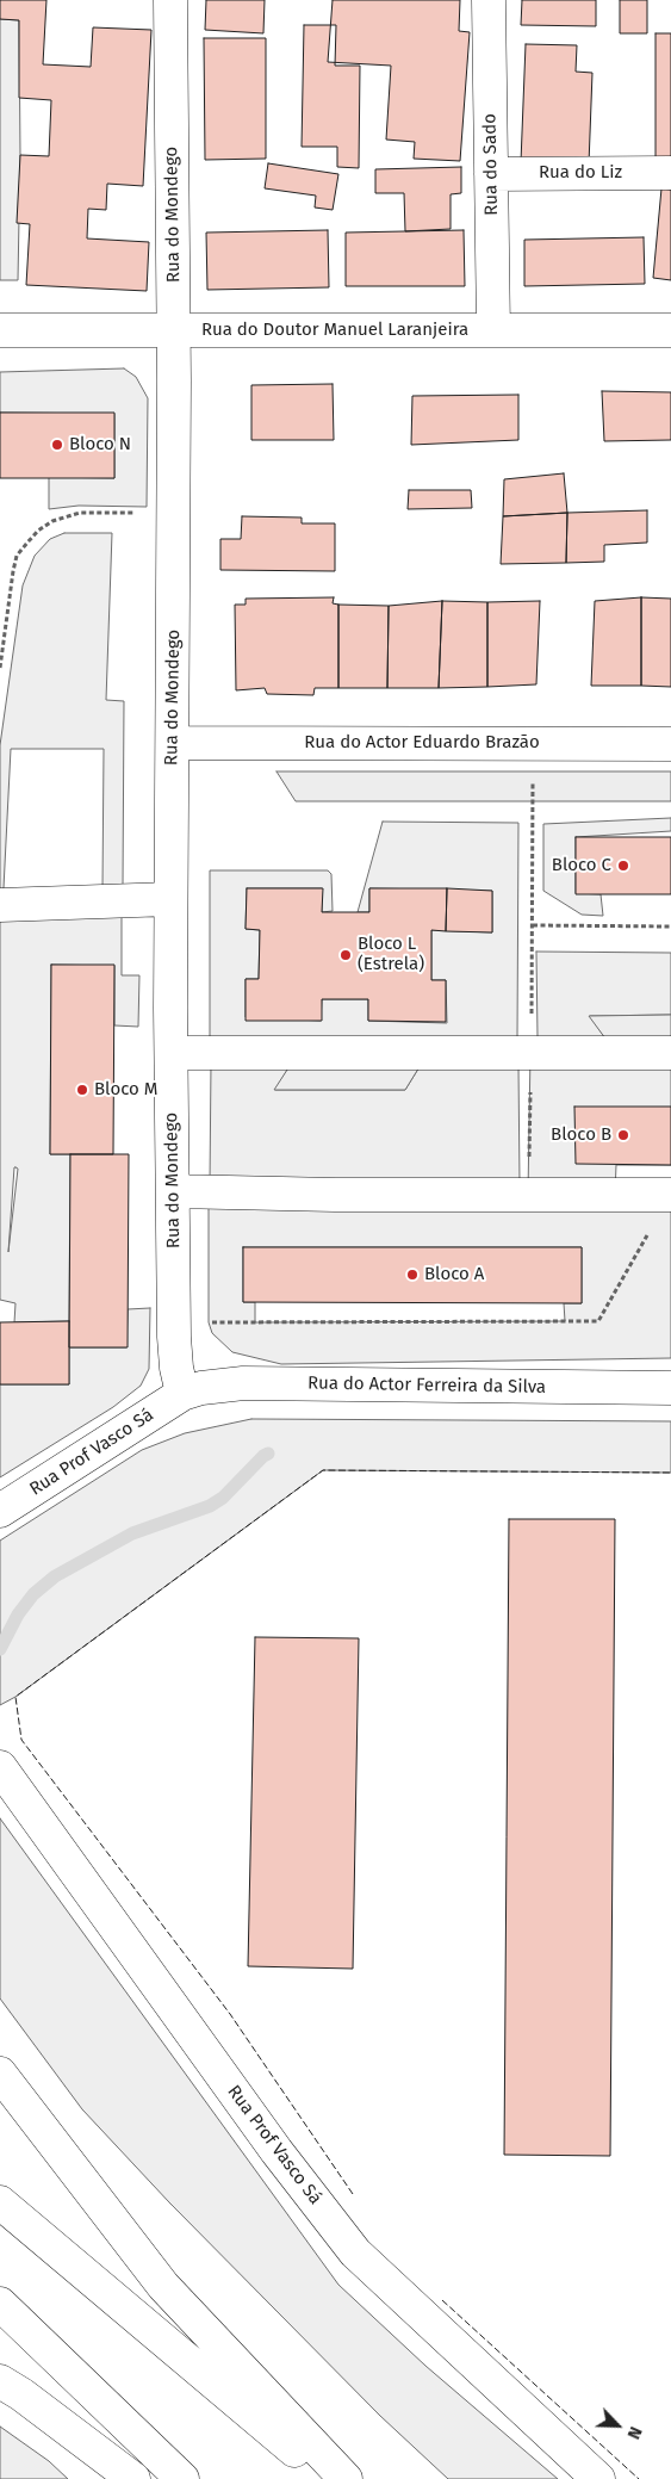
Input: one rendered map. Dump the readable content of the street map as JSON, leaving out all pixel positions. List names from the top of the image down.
{
  "streets": {
    "main road": [
      "Rua do Sado",
      "Rua do Liz",
      "Rua do Mondego",
      "Rua do Doutor Manuel Laranjeira",
      "Rua do Actor Eduardo Brazão",
      "Rua do Actor Ferreira da Silva",
      "Rua Prof Vasco Sá"
    ]
  },
  "crossings": [
    ["Rua do Sado", "Rua do Liz"],
    ["Rua do Sado", "Rua do Doutor Manuel Laranjeira"],
    ["Rua do Mondego", "Rua do Doutor Manuel Laranjeira"],
    ["Rua do Mondego", "Rua do Actor Eduardo Brazão"],
    ["Rua do Mondego", "Rua do Actor Ferreira da Silva"],
    ["Rua do Mondego", "Rua Prof Vasco Sá"],
    ["Rua do Actor Ferreira da Silva", "Rua Prof Vasco Sá"]
  ],
  "places": [
    "Bloco N",
    "Bloco C",
    "Bloco L (Estrela)",
    "Bloco M",
    "Bloco B",
    "Bloco A"
  ],
  "north": "bottom right"
}
